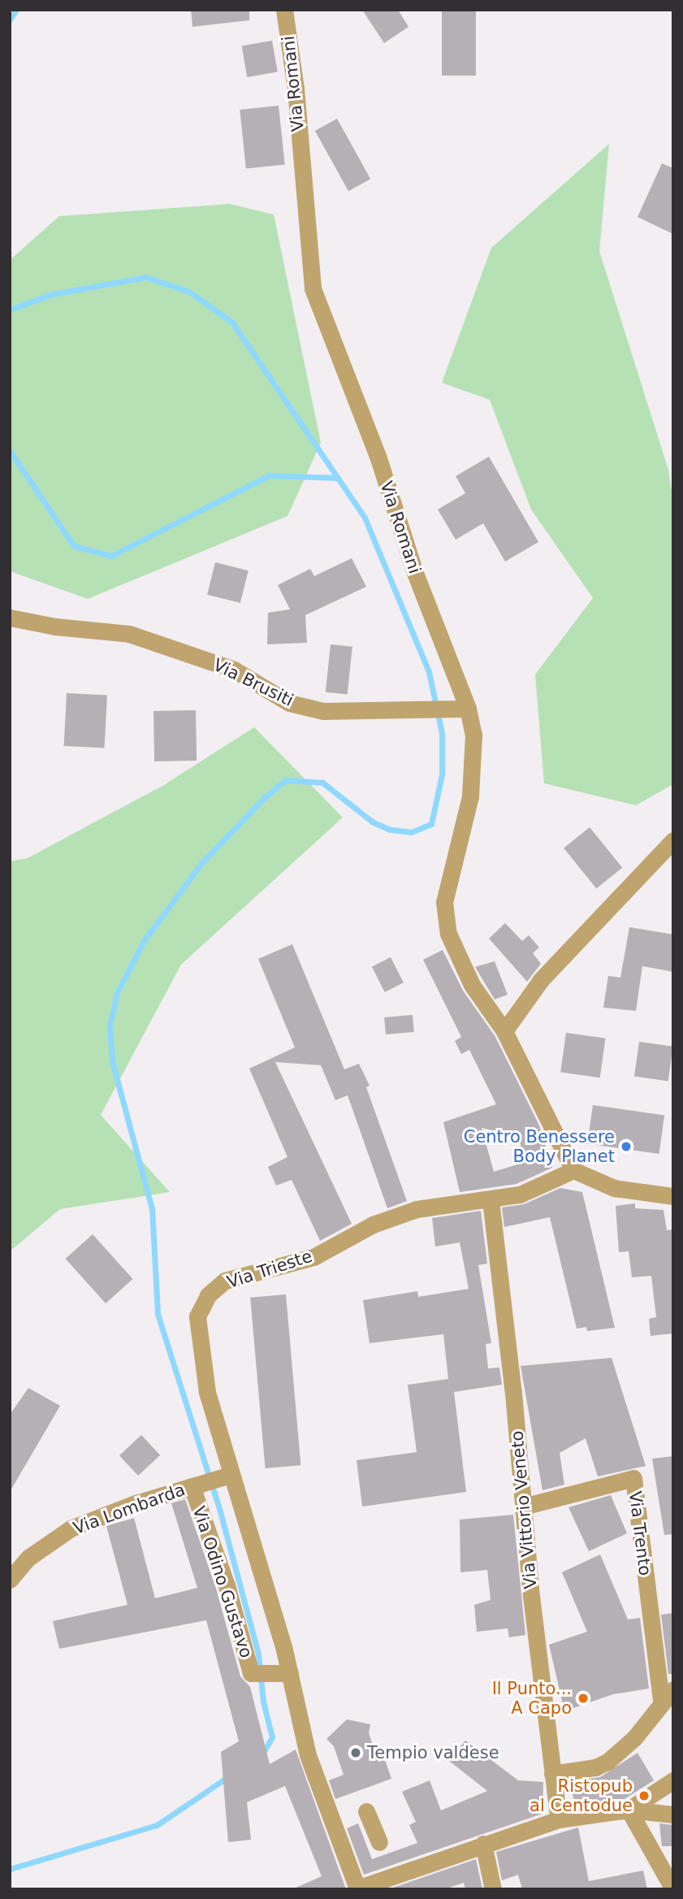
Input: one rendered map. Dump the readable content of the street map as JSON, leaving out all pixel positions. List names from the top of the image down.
{
  "streets": {
    "street": [
      "Via Romani",
      "Via Brusiti",
      "Via Trieste",
      "Via Lombarda",
      "Via Vittorio Veneto",
      "Via Trento",
      "Via Odino Gustavo"
    ]
  },
  "crossings": [
    ["Via Romani", "Via Brusiti"],
    ["Via Romani", "Via Trieste"],
    ["Via Trieste", "Via Lombarda"],
    ["Via Trieste", "Via Vittorio Veneto"],
    ["Via Lombarda", "Via Odino Gustavo"],
    ["Via Vittorio Veneto", "Via Trento"]
  ],
  "places": [
    "Centro Benessere Body Planet",
    "Il Punto... A Capo",
    "Tempio valdese",
    "Ristopub al Centodue"
  ]
}
